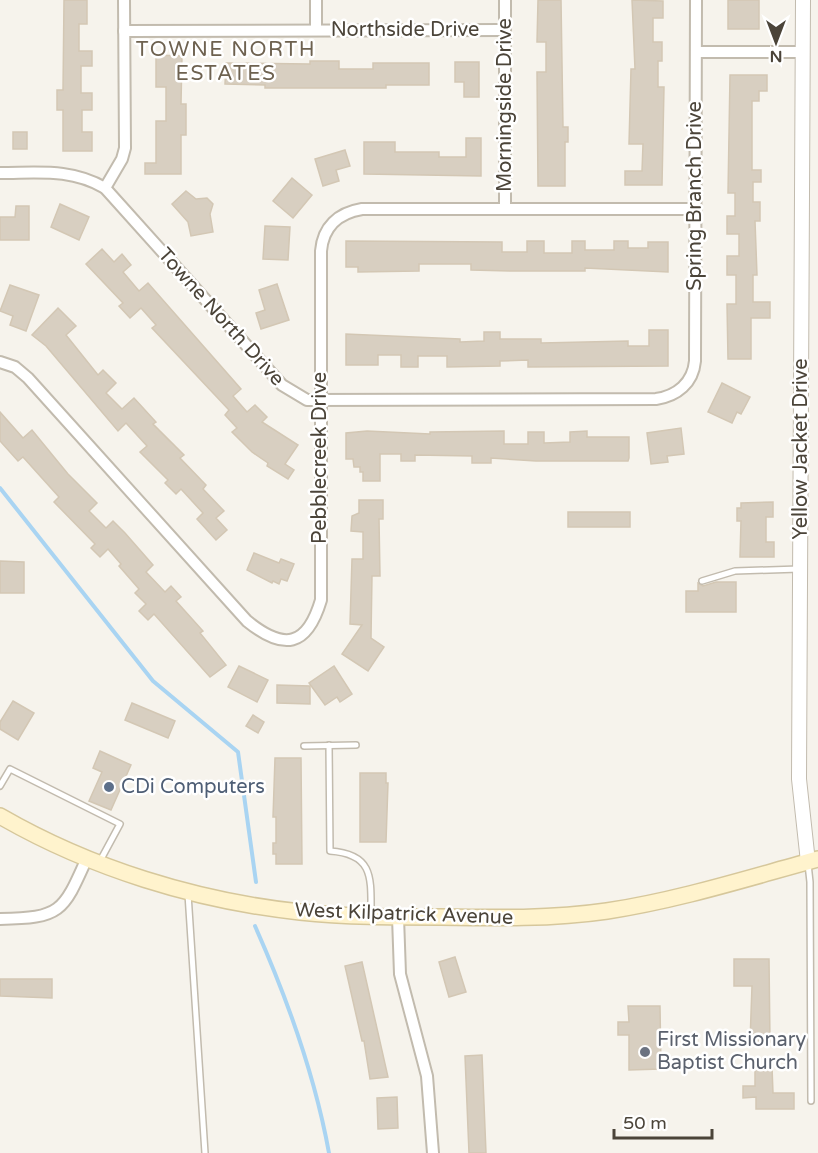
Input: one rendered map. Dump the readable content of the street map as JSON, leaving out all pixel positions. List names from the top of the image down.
{
  "streets": {
    "main road": ["West Kilpatrick Avenue"],
    "street": [
      "Northside Drive",
      "Morningside Drive",
      "Spring Branch Drive",
      "Towne North Drive",
      "Yellow Jacket Drive",
      "Pebblecreek Drive"
    ]
  },
  "crossings": [
    ["Northside Drive", "Morningside Drive"],
    ["Morningside Drive", "Pebblecreek Drive"],
    ["Spring Branch Drive", "Towne North Drive"],
    ["Spring Branch Drive", "Pebblecreek Drive"],
    ["Towne North Drive", "Pebblecreek Drive"],
    ["Yellow Jacket Drive", "West Kilpatrick Avenue"]
  ],
  "districts": ["TOWNE NORTH ESTATES"],
  "places": ["CDi Computers", "First Missionary Baptist Church"],
  "scale_bar": "50 m",
  "north": "bottom"
}
